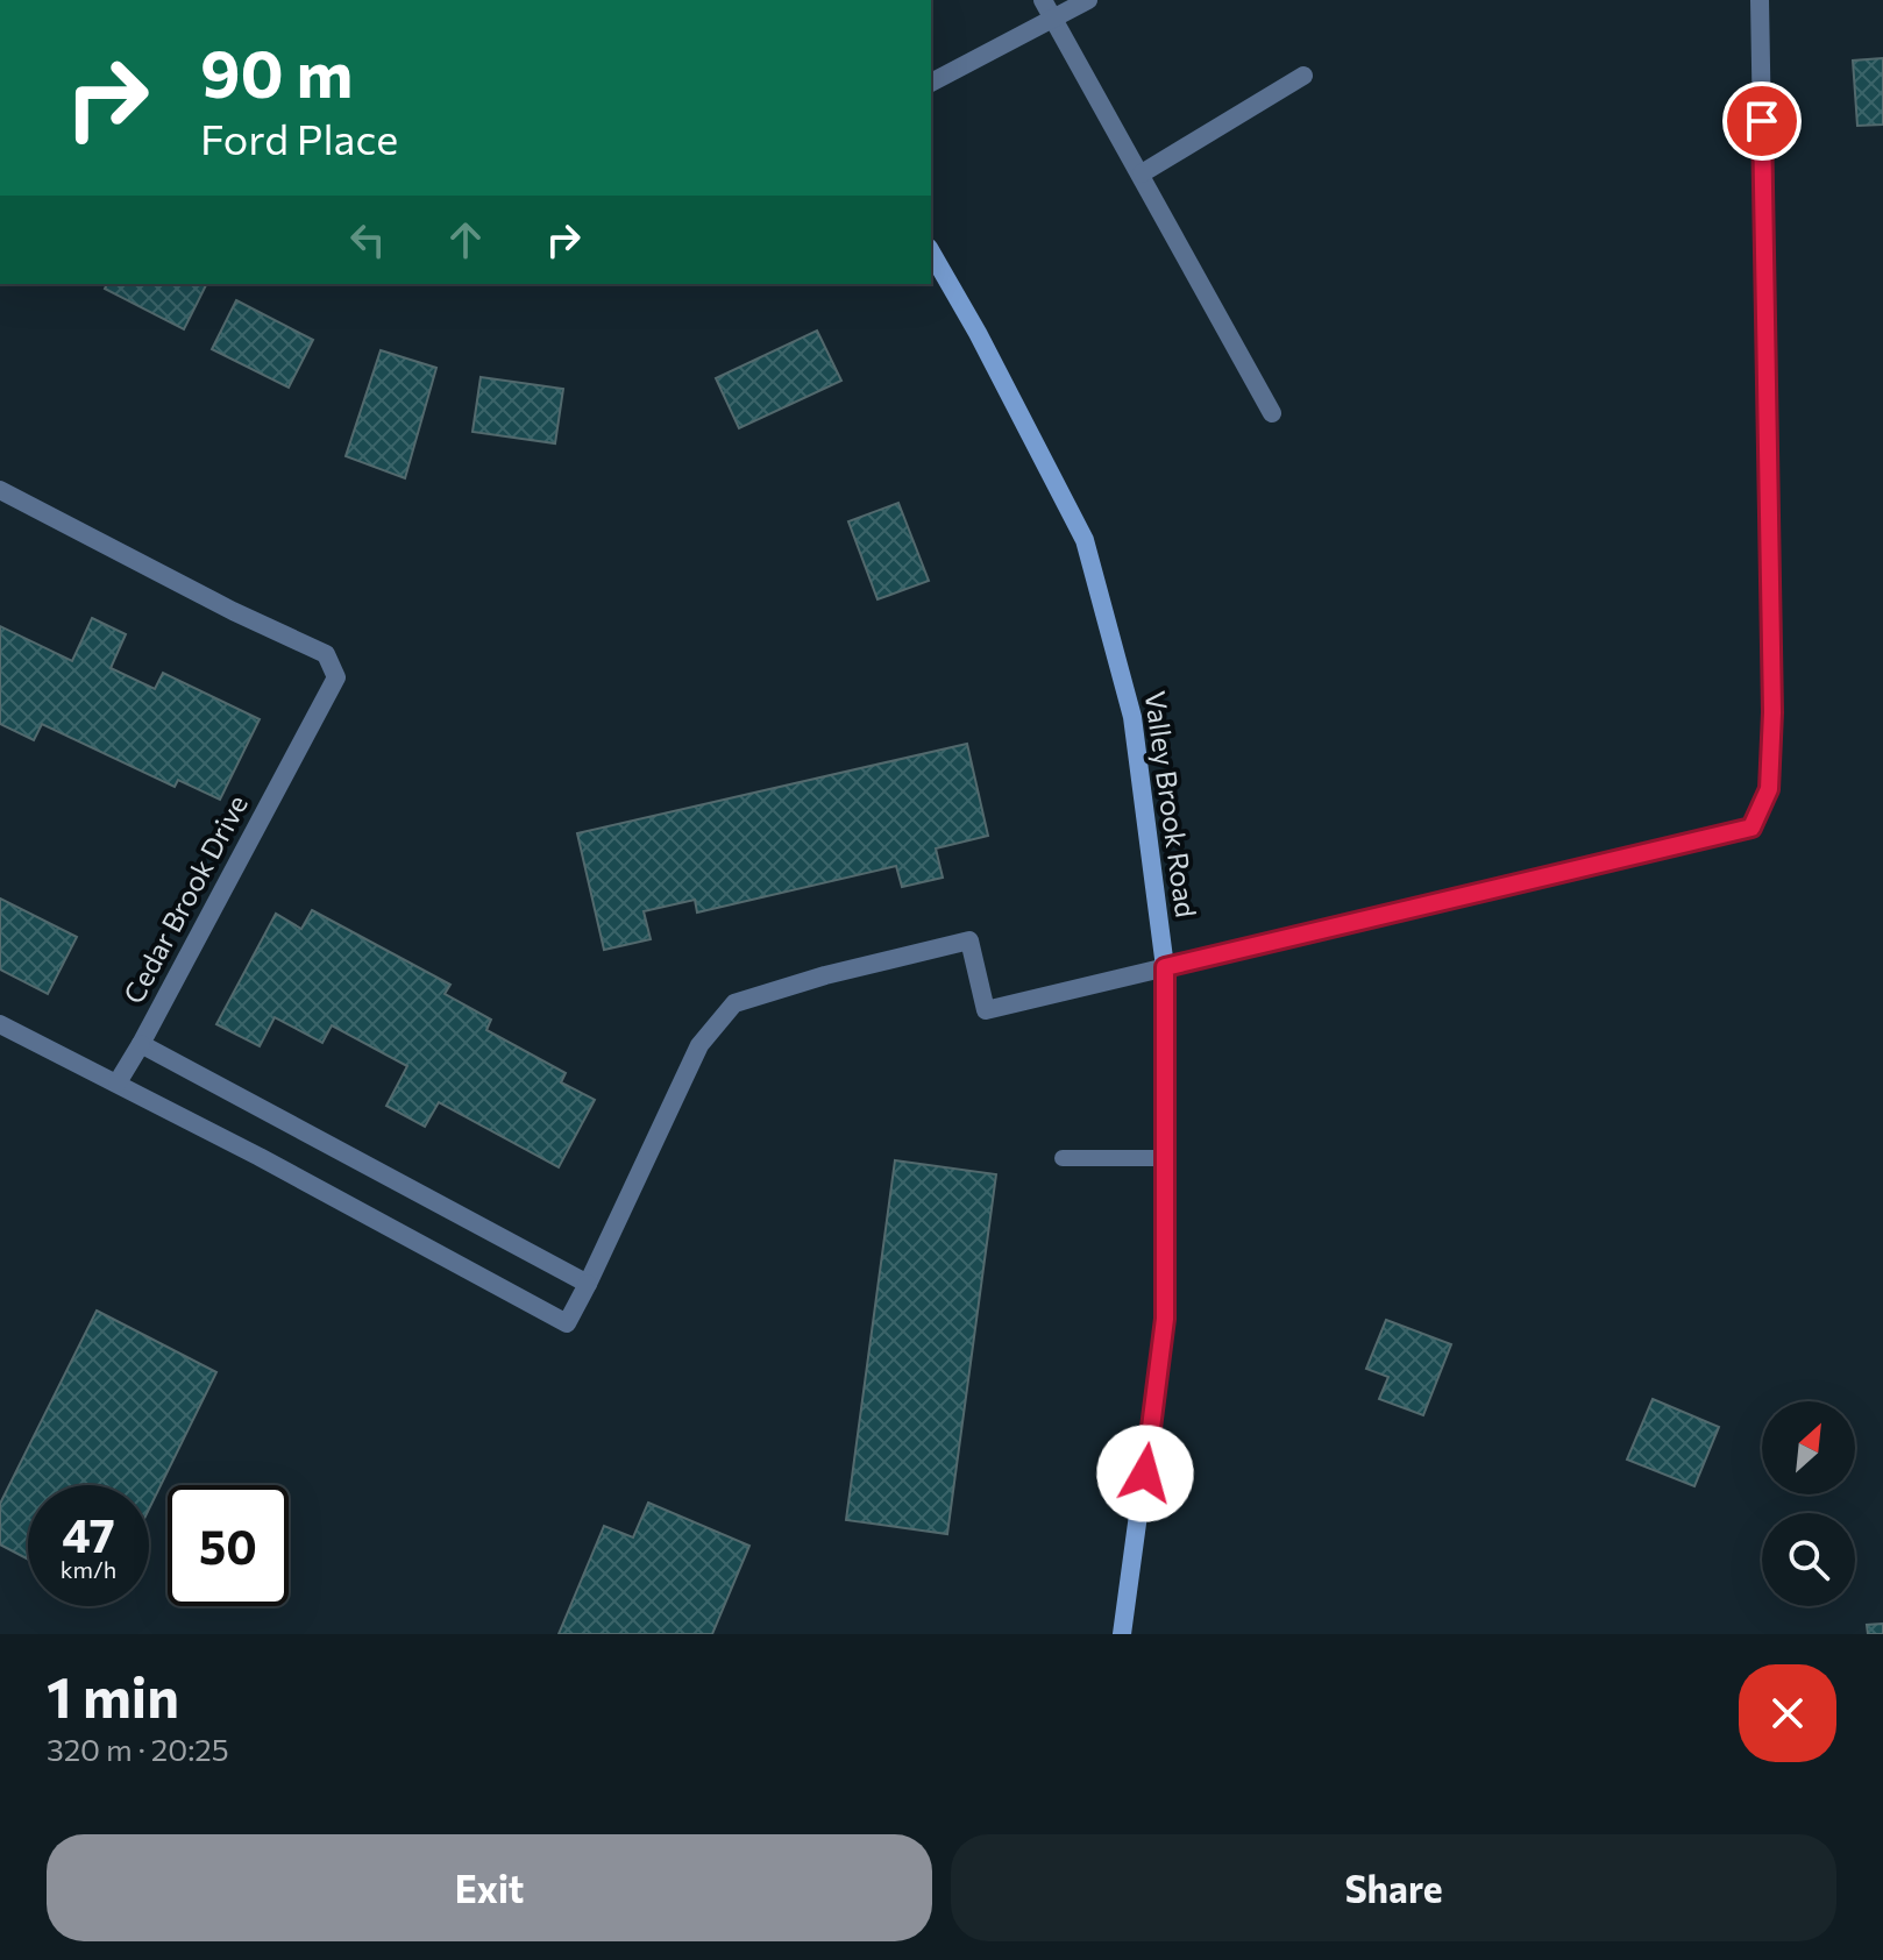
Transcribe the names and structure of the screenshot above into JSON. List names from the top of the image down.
{
  "streets": {
    "main road": ["Valley Brook Road"],
    "street": ["Cedar Brook Drive"]
  },
  "north": "top right",
  "page": {
    "turn": ["90 m", "Ford Place"],
    "speed": "47 km/h",
    "limit": "50",
    "heading": ["1 min", "320 m · 20:25"],
    "buttons": ["Exit", "Share"]
  }
}
